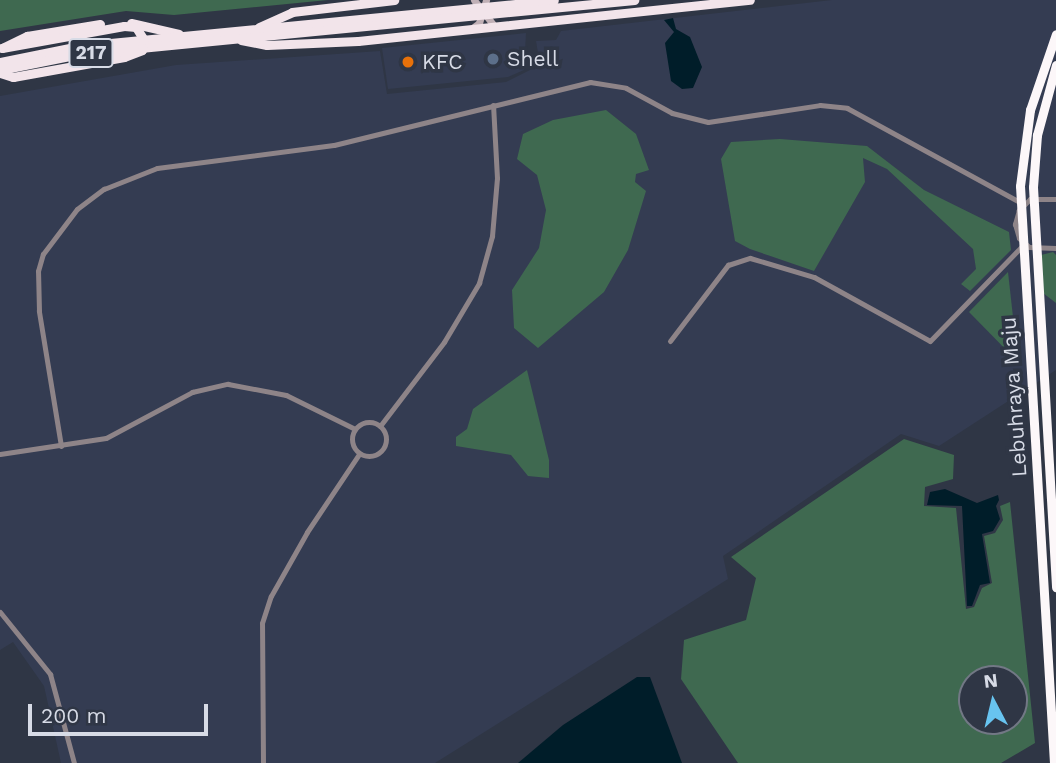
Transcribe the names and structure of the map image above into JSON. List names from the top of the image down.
{
  "streets": {
    "highway": ["217", "Lebuhraya Maju"]
  },
  "places": ["Shell", "KFC"],
  "scale_bar": "200 m",
  "north": "top"
}
